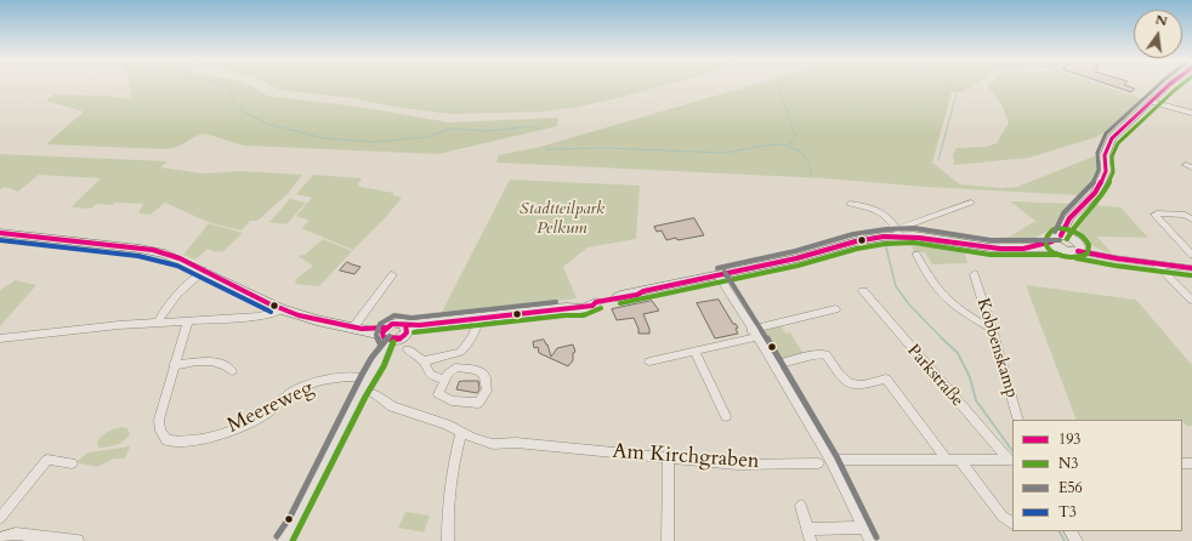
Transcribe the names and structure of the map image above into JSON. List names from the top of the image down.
{
  "streets": {
    "street": [
      "Kobbenskamp",
      "Parkstraße",
      "Meereweg",
      "Am Kirchgraben"
    ]
  },
  "crossings": [
    ["Parkstraße", "Am Kirchgraben"],
    ["Meereweg", "Am Kirchgraben"]
  ],
  "parks": ["Stadtteilpark Pelkum"],
  "lines": [
    "transit line 193",
    "transit line N3",
    "transit line E56",
    "transit line T3"
  ],
  "legend": [
    "193",
    "N3",
    "E56",
    "T3"
  ],
  "north": "top"
}
